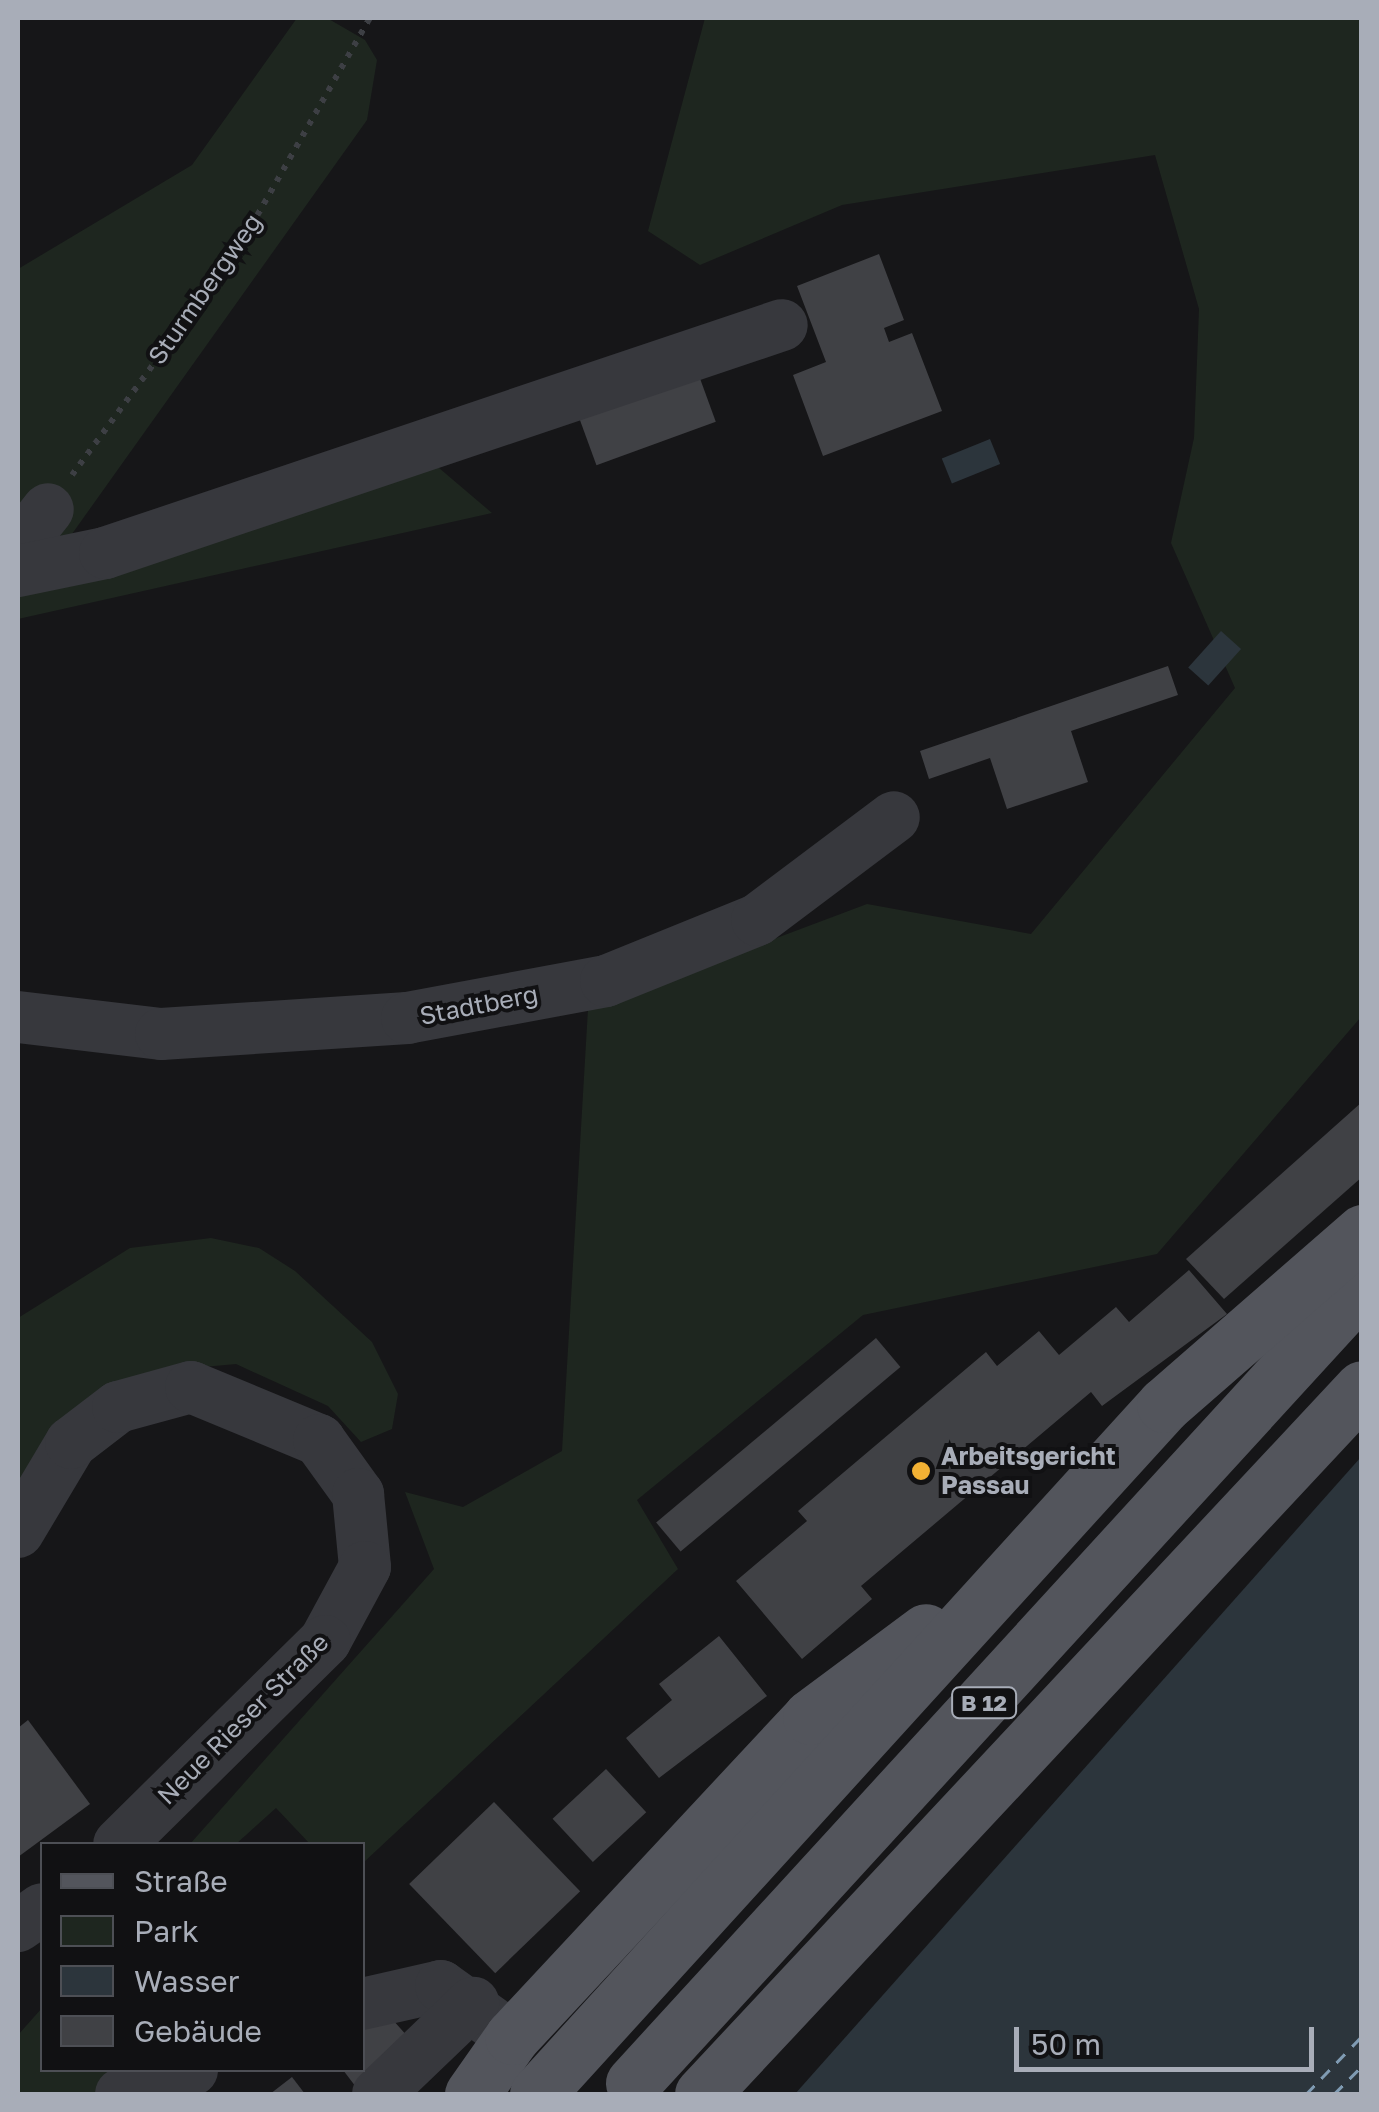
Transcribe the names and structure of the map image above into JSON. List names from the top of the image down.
{
  "streets": {
    "main road": ["B 12"],
    "street": ["Stadtberg", "Neue Rieser Straße"],
    "path": ["Sturmbergweg"]
  },
  "places": ["Arbeitsgericht Passau"],
  "legend": [
    "Straße",
    "Park",
    "Wasser",
    "Gebäude"
  ],
  "scale_bar": "50 m"
}
